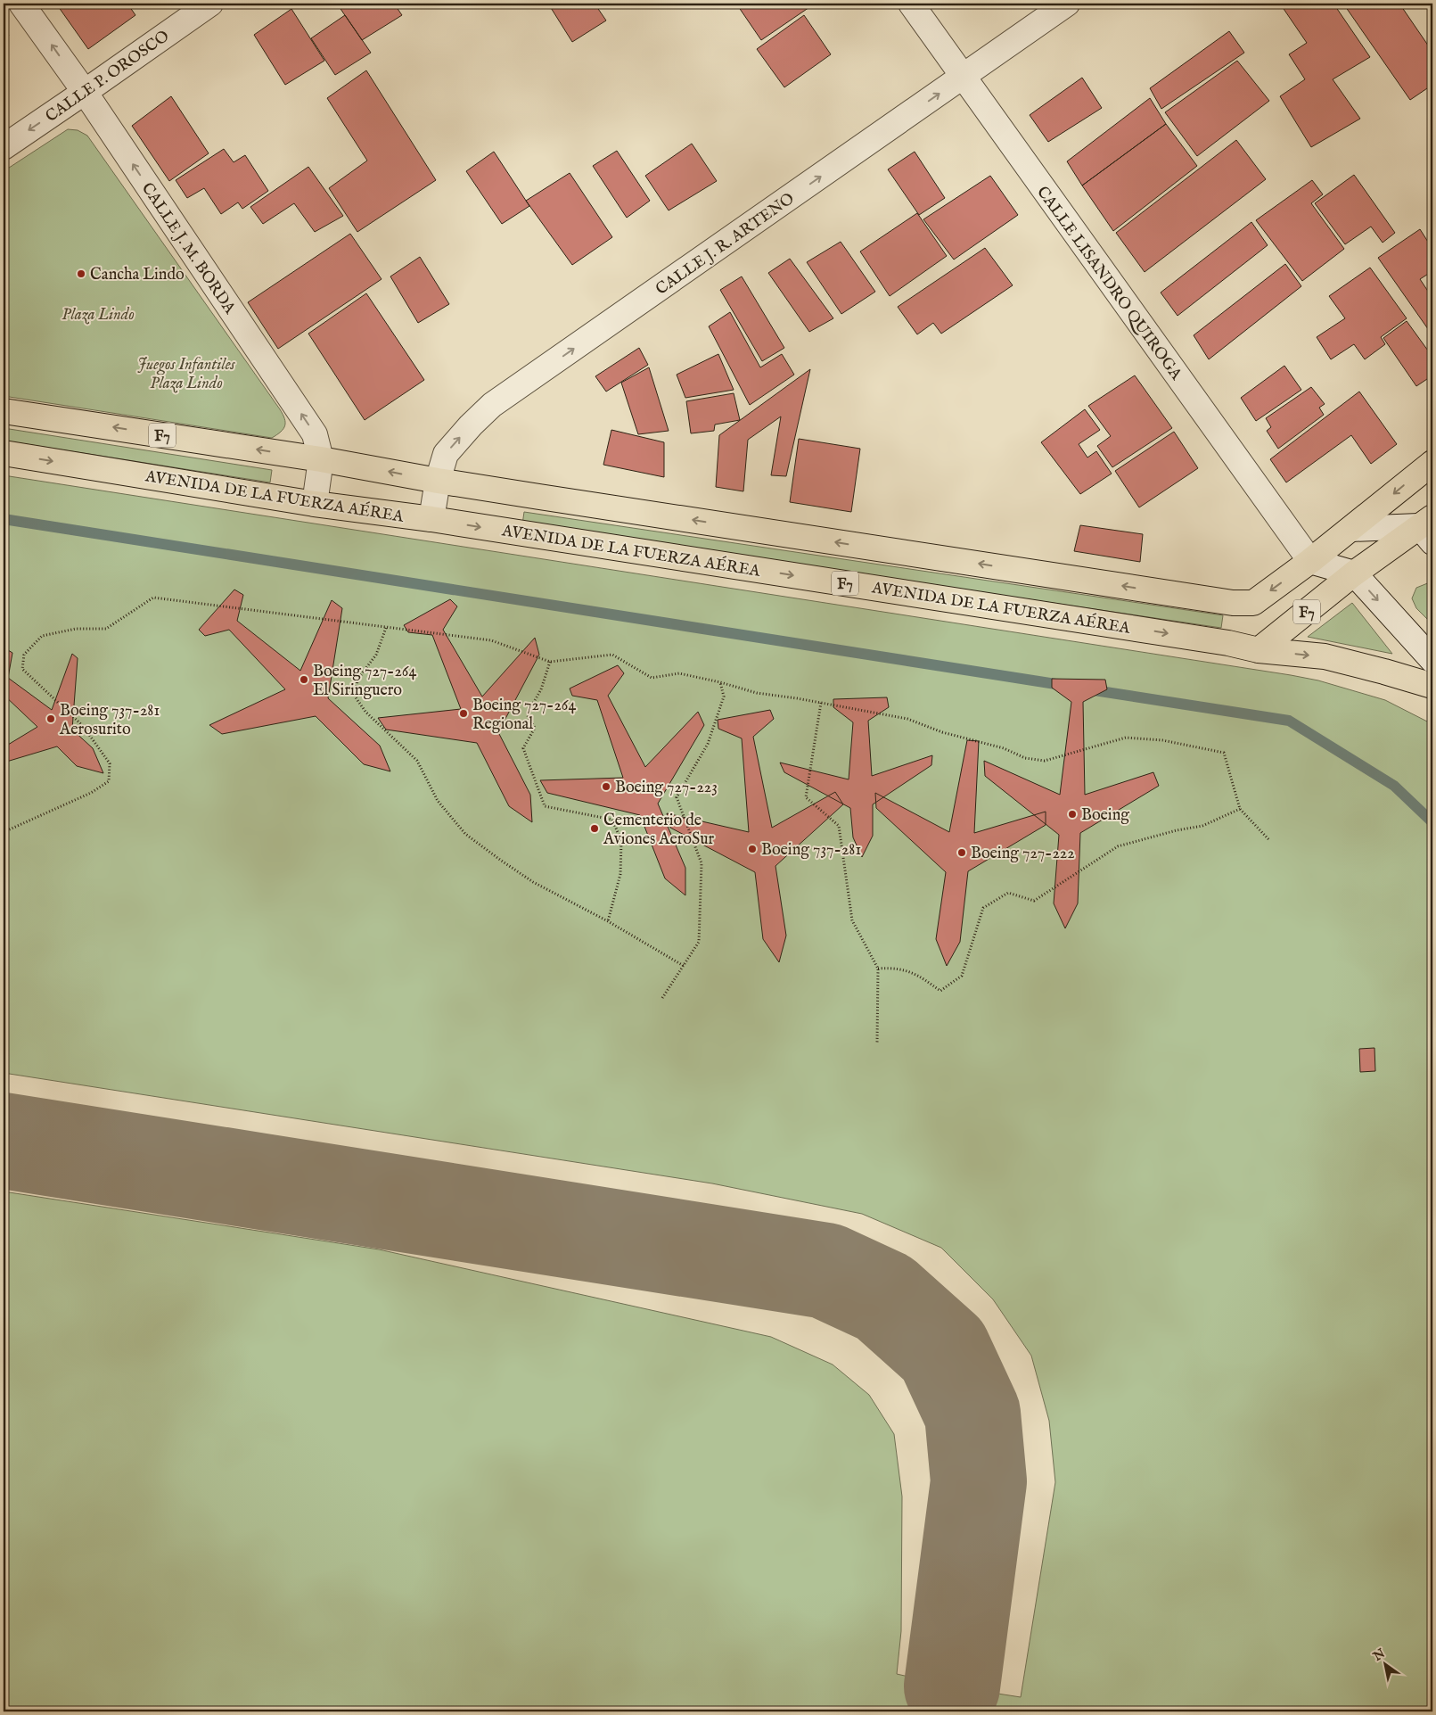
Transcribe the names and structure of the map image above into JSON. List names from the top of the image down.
{
  "streets": {
    "highway": ["F7", "AVENIDA DE LA FUERZA AÉREA"],
    "street": [
      "CALLE P. OROSCO",
      "CALLE J. R. ARTENO",
      "CALLE J. M. BORDA",
      "CALLE LISANDRO QUIROGA"
    ]
  },
  "crossings": [
    ["CALLE P. OROSCO", "CALLE J. M. BORDA"],
    ["CALLE J. R. ARTENO", "CALLE LISANDRO QUIROGA"],
    ["CALLE J. R. ARTENO", "F7"],
    ["CALLE J. R. ARTENO", "AVENIDA DE LA FUERZA AÉREA"],
    ["CALLE J. M. BORDA", "F7"],
    ["CALLE J. M. BORDA", "AVENIDA DE LA FUERZA AÉREA"],
    ["CALLE LISANDRO QUIROGA", "F7"],
    ["F7", "AVENIDA DE LA FUERZA AÉREA"]
  ],
  "one_way": ["CALLE P. OROSCO", "CALLE J. R. ARTENO", "CALLE J. M. BORDA"],
  "parks": ["Plaza Lindo", "Juegos Infantiles Plaza Lindo"],
  "places": [
    "Cancha Lindo",
    "Boeing 727-264 El Siringuero",
    "Boeing 727-264 Regional",
    "Boeing 737-281 Aerosurito",
    "Boeing 727-223",
    "Boeing",
    "Cementerio de Aviones AeroSur",
    "Boeing 737-281",
    "Boeing 727-222"
  ],
  "north": "top left"
}
